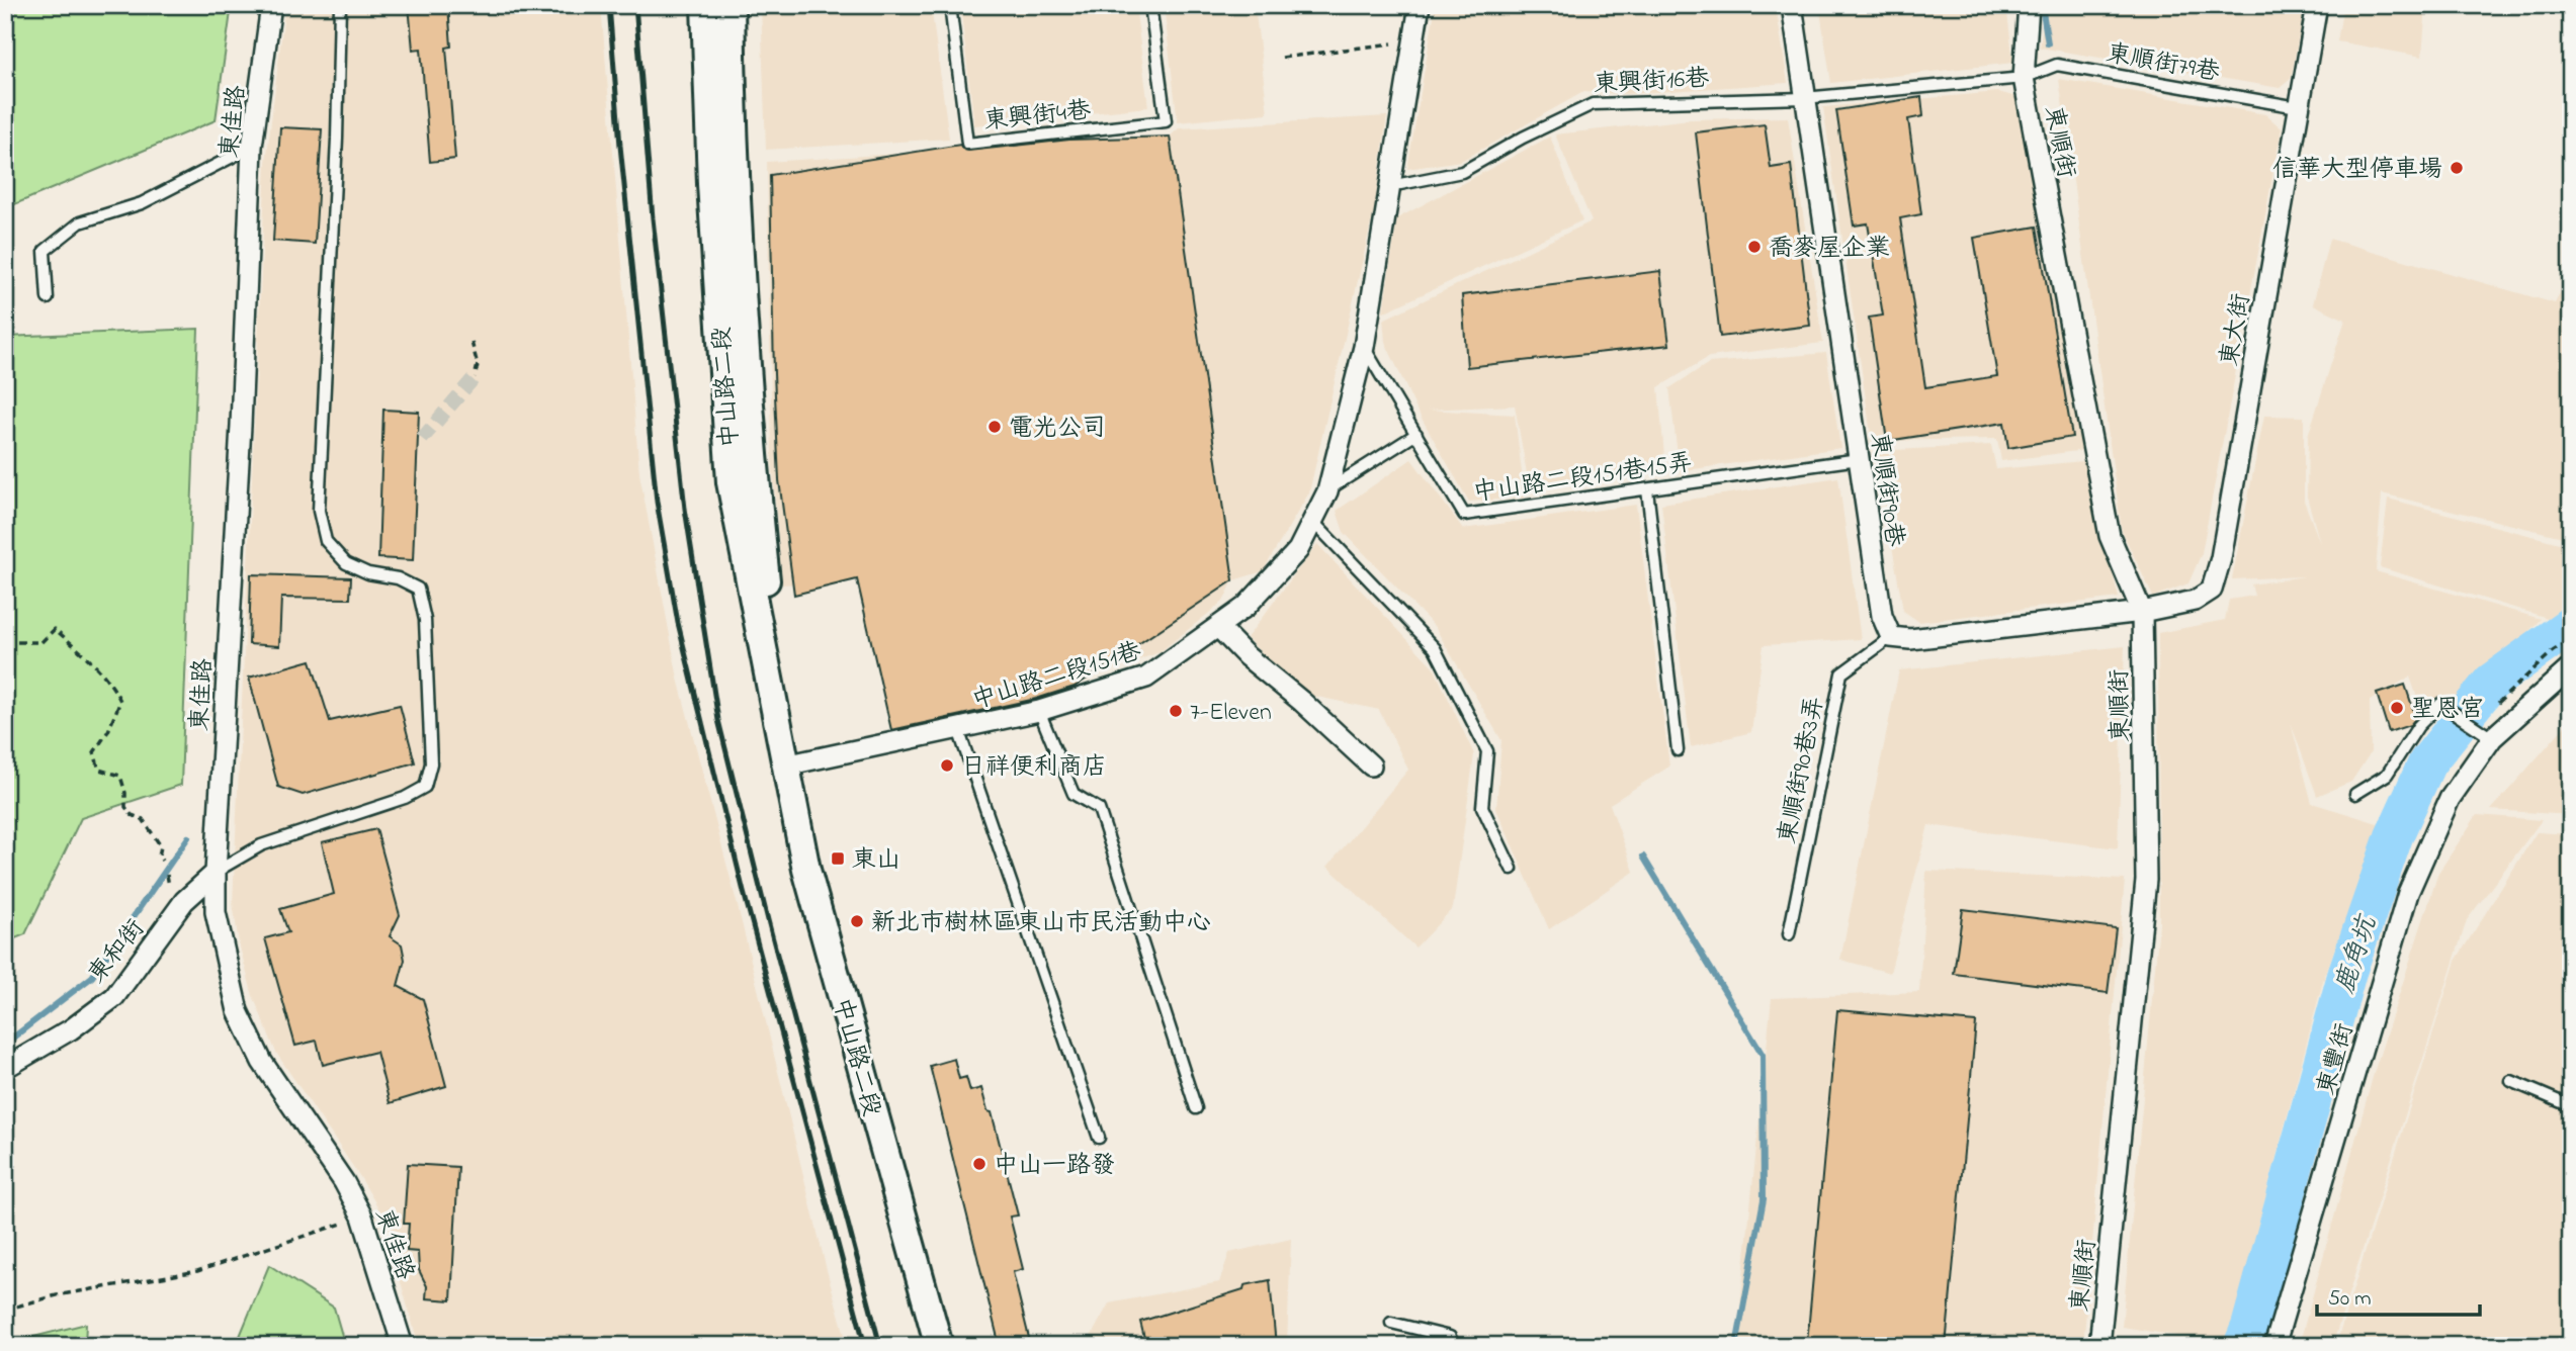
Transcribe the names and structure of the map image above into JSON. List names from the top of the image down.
{
  "streets": {
    "main road": ["中山路二段"],
    "street": [
      "東佳路",
      "東順街",
      "東大街",
      "東順街90巷",
      "中山路二段151巷",
      "東和街",
      "東豐街"
    ],
    "lane": [
      "東順街79巷",
      "東興街16巷",
      "東興街4巷",
      "中山路二段151巷15弄",
      "東順街90巷3弄"
    ]
  },
  "crossings": [
    ["東順街79巷", "東順街"],
    ["東順街79巷", "東大街"],
    ["東興街16巷", "東順街"],
    ["東興街16巷", "東順街90巷"],
    ["東佳路", "東和街"],
    ["東順街", "東大街"],
    ["東順街", "東順街90巷"],
    ["中山路二段", "中山路二段151巷"],
    ["中山路二段151巷15弄", "東順街90巷"],
    ["中山路二段151巷15弄", "中山路二段151巷"],
    ["東順街90巷", "東順街90巷3弄"]
  ],
  "water": ["鹿角坑"],
  "places": {
    "other": [
      "信華大型停車場",
      "喬麥屋企業",
      "電光公司",
      "聖恩宮",
      "7-Eleven",
      "日祥便利商店",
      "新北市樹林區東山市民活動中心",
      "中山一路發"
    ],
    "transit": ["東山"]
  },
  "scale_bar": "50 m"
}
